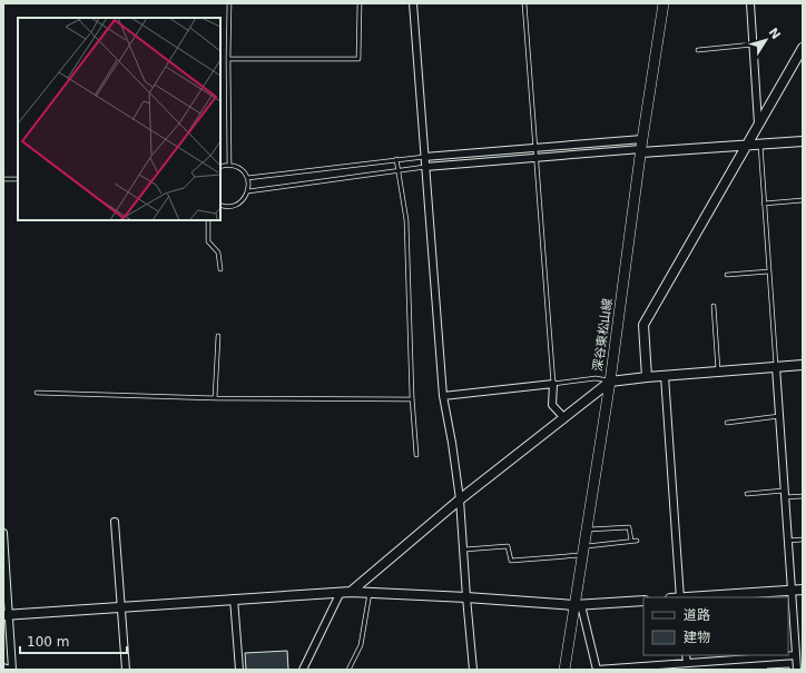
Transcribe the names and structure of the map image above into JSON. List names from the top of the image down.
{
  "streets": {
    "main road": ["深谷東松山線"]
  },
  "legend": ["道路", "建物"],
  "scale_bar": "100 m",
  "north": "top right"
}
